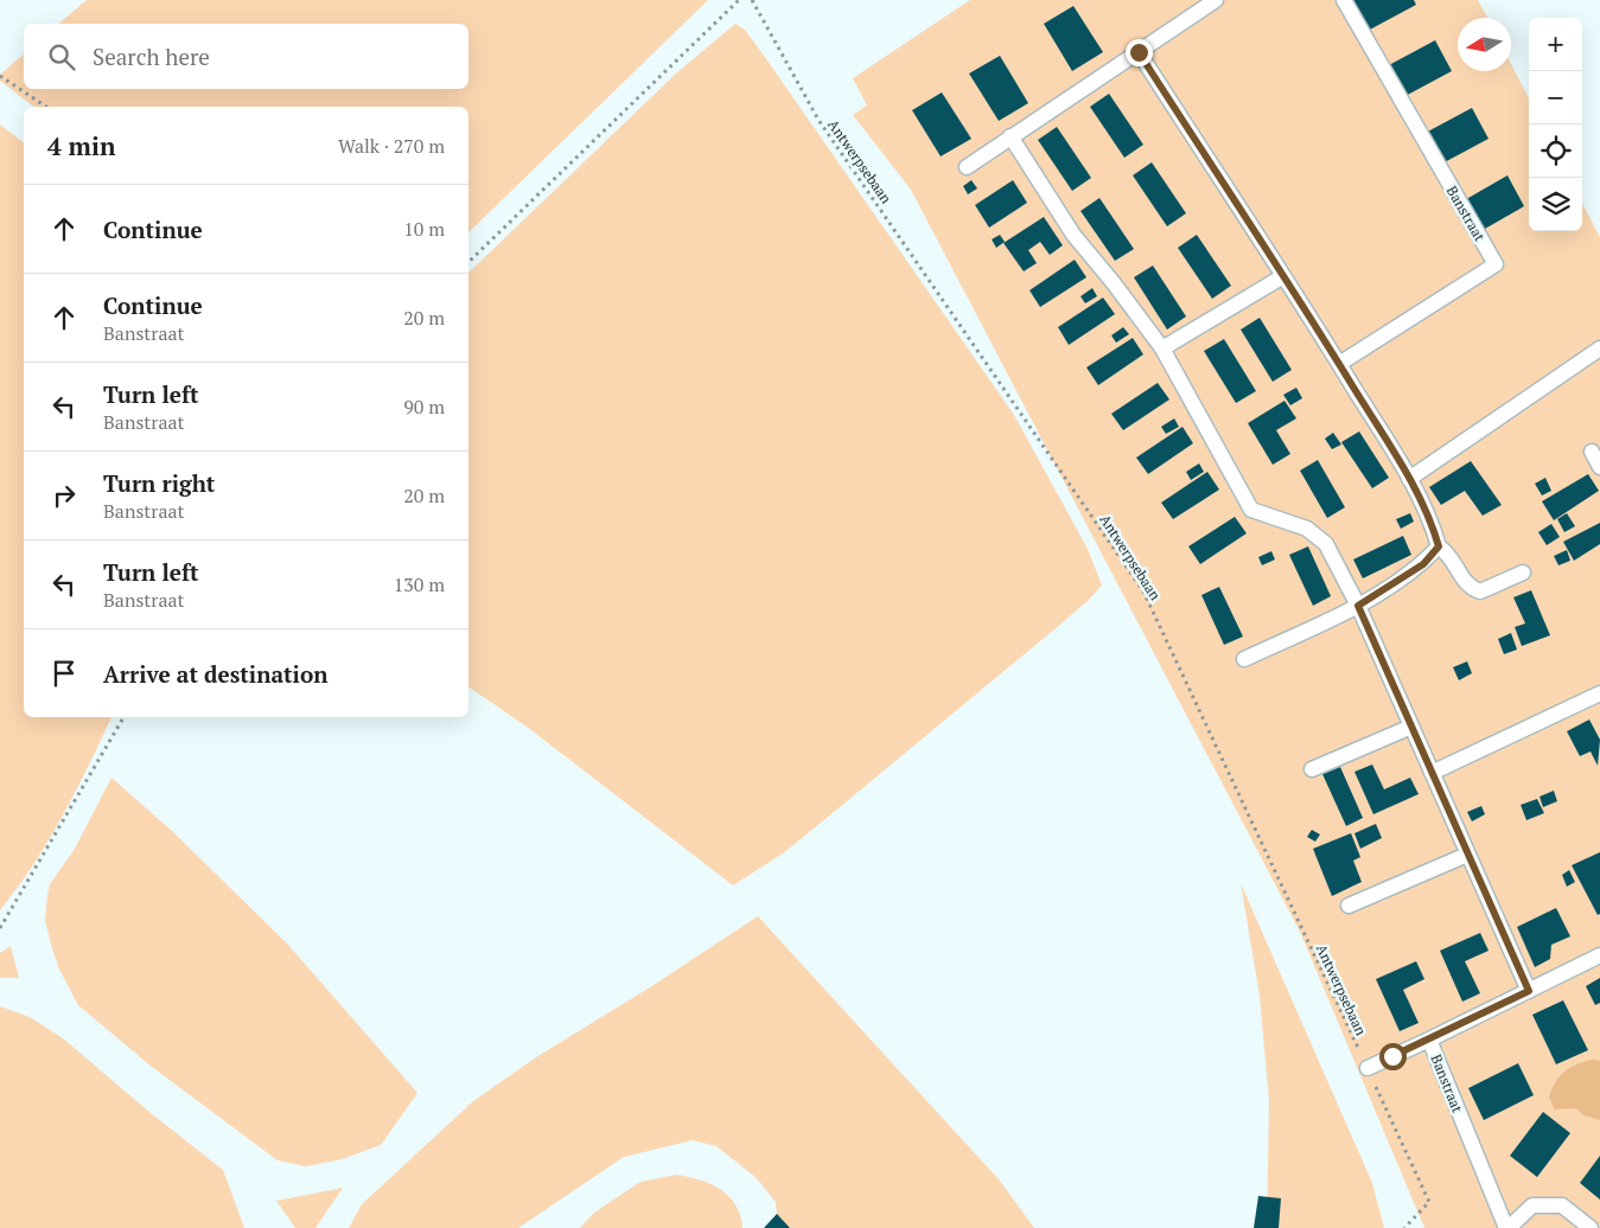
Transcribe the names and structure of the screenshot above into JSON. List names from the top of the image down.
{
  "streets": {
    "lane": ["Banstraat"],
    "path": ["Antwerpsebaan"]
  },
  "north": "left",
  "page": {
    "map_buttons": ["+", "−"],
    "search": "Search here",
    "heading": ["4 min", "Walk · 270 m"],
    "list": [
      ["Continue", "10 m"],
      ["Continue", "Banstraat", "20 m"],
      ["Turn left", "Banstraat", "90 m"],
      ["Turn right", "Banstraat", "20 m"],
      ["Turn left", "Banstraat", "130 m"],
      "Arrive at destination"
    ]
  }
}
